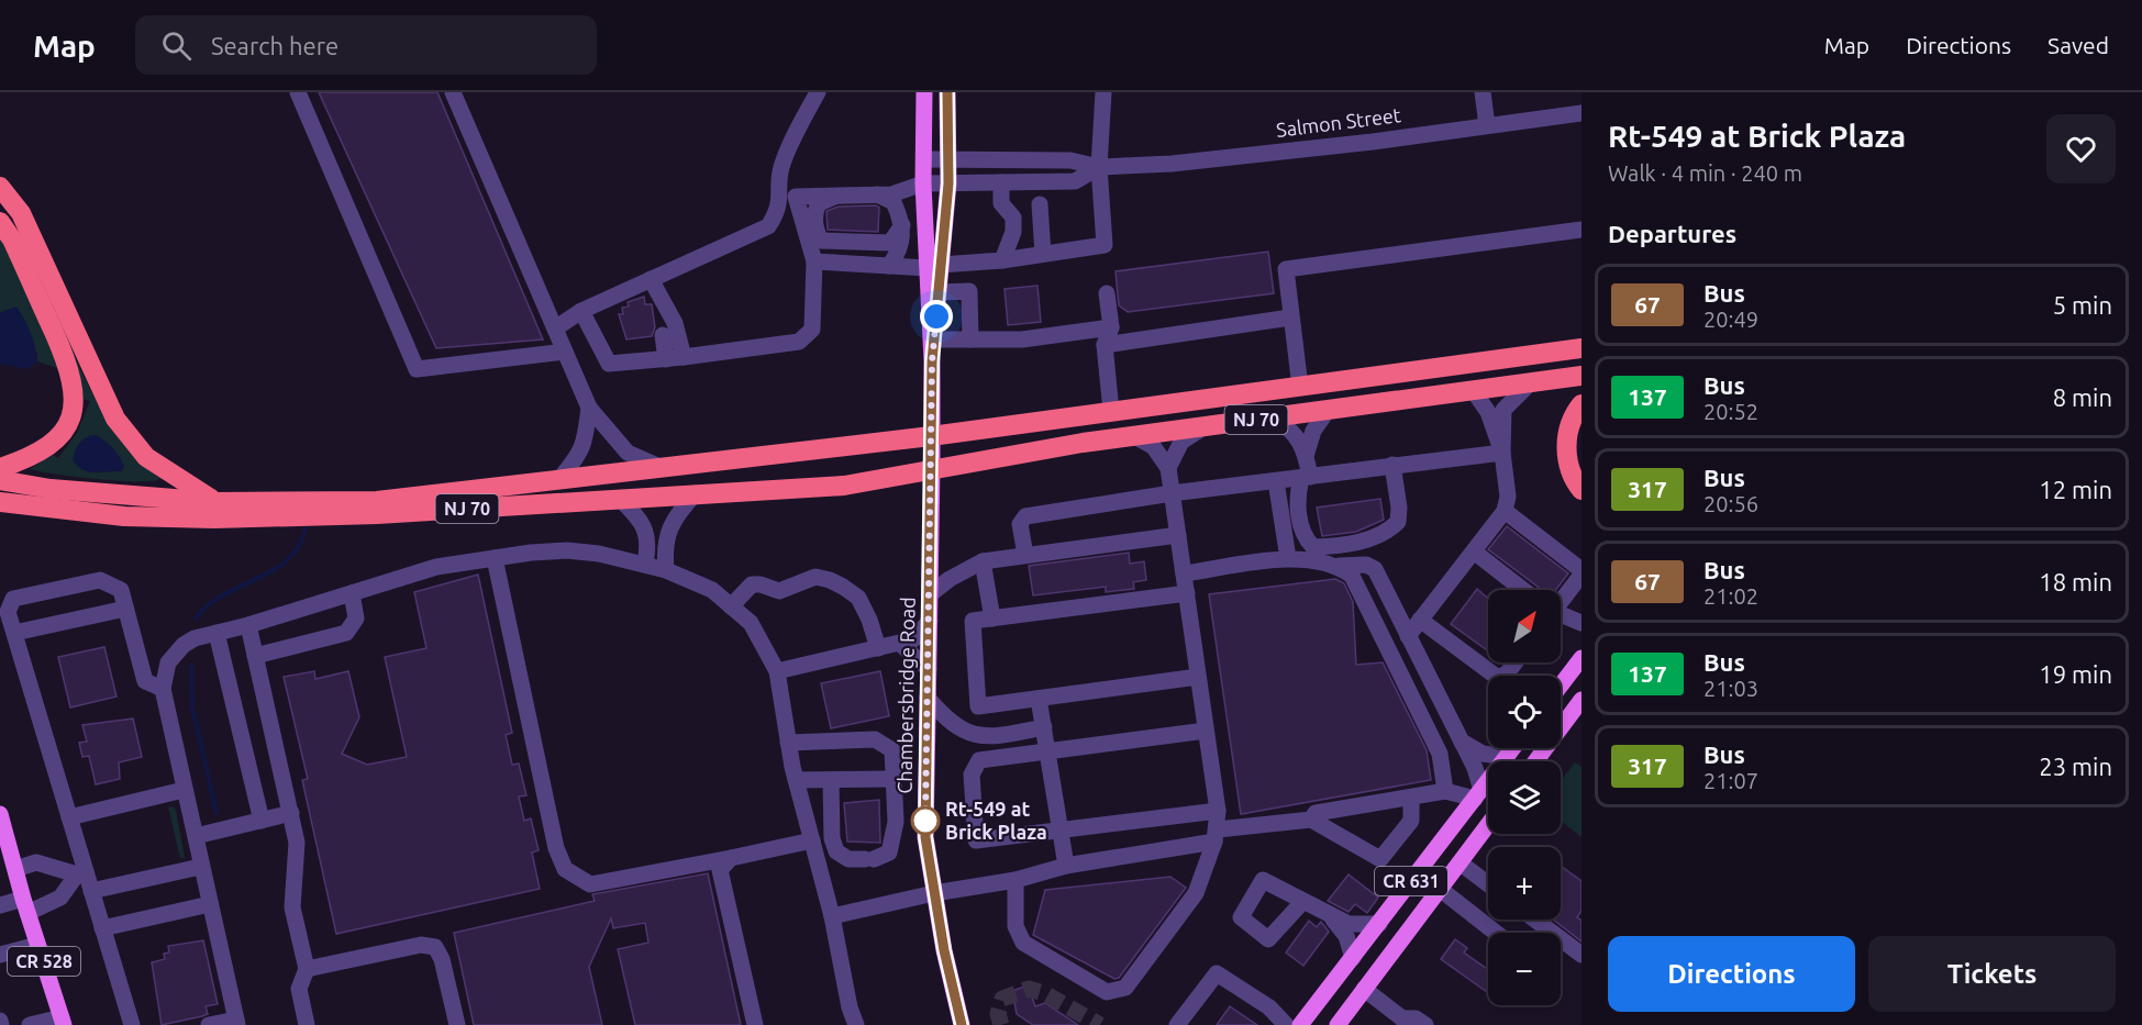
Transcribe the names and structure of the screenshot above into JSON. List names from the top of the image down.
{
  "streets": {
    "highway": ["NJ 70"],
    "main road": ["Chambersbridge Road", "CR 631", "CR 528"],
    "street": ["Salmon Street"]
  },
  "crossings": [
    ["Salmon Street", "Chambersbridge Road"],
    ["NJ 70", "Chambersbridge Road"]
  ],
  "places": ["Rt-549 at Brick Plaza"],
  "lines": ["bus line 67"],
  "north": "top right",
  "page": {
    "header": "Map",
    "search": "Search here",
    "nav": ["Map", "Directions", "Saved"],
    "heading": [
      ["Rt-549 at Brick Plaza", "Walk · 4 min · 240 m"],
      "Departures"
    ],
    "list": [
      {
        "mark": "67",
        "name": "Bus",
        "note": "20:49",
        "value": "5 min"
      },
      {
        "mark": "137",
        "name": "Bus",
        "note": "20:52",
        "value": "8 min"
      },
      {
        "mark": "317",
        "name": "Bus",
        "note": "20:56",
        "value": "12 min"
      },
      {
        "mark": "67",
        "name": "Bus",
        "note": "21:02",
        "value": "18 min"
      },
      {
        "mark": "137",
        "name": "Bus",
        "note": "21:03",
        "value": "19 min"
      },
      {
        "mark": "317",
        "name": "Bus",
        "note": "21:07",
        "value": "23 min"
      }
    ],
    "map_buttons": ["+", "−"],
    "buttons": ["Directions", "Tickets"]
  }
}
